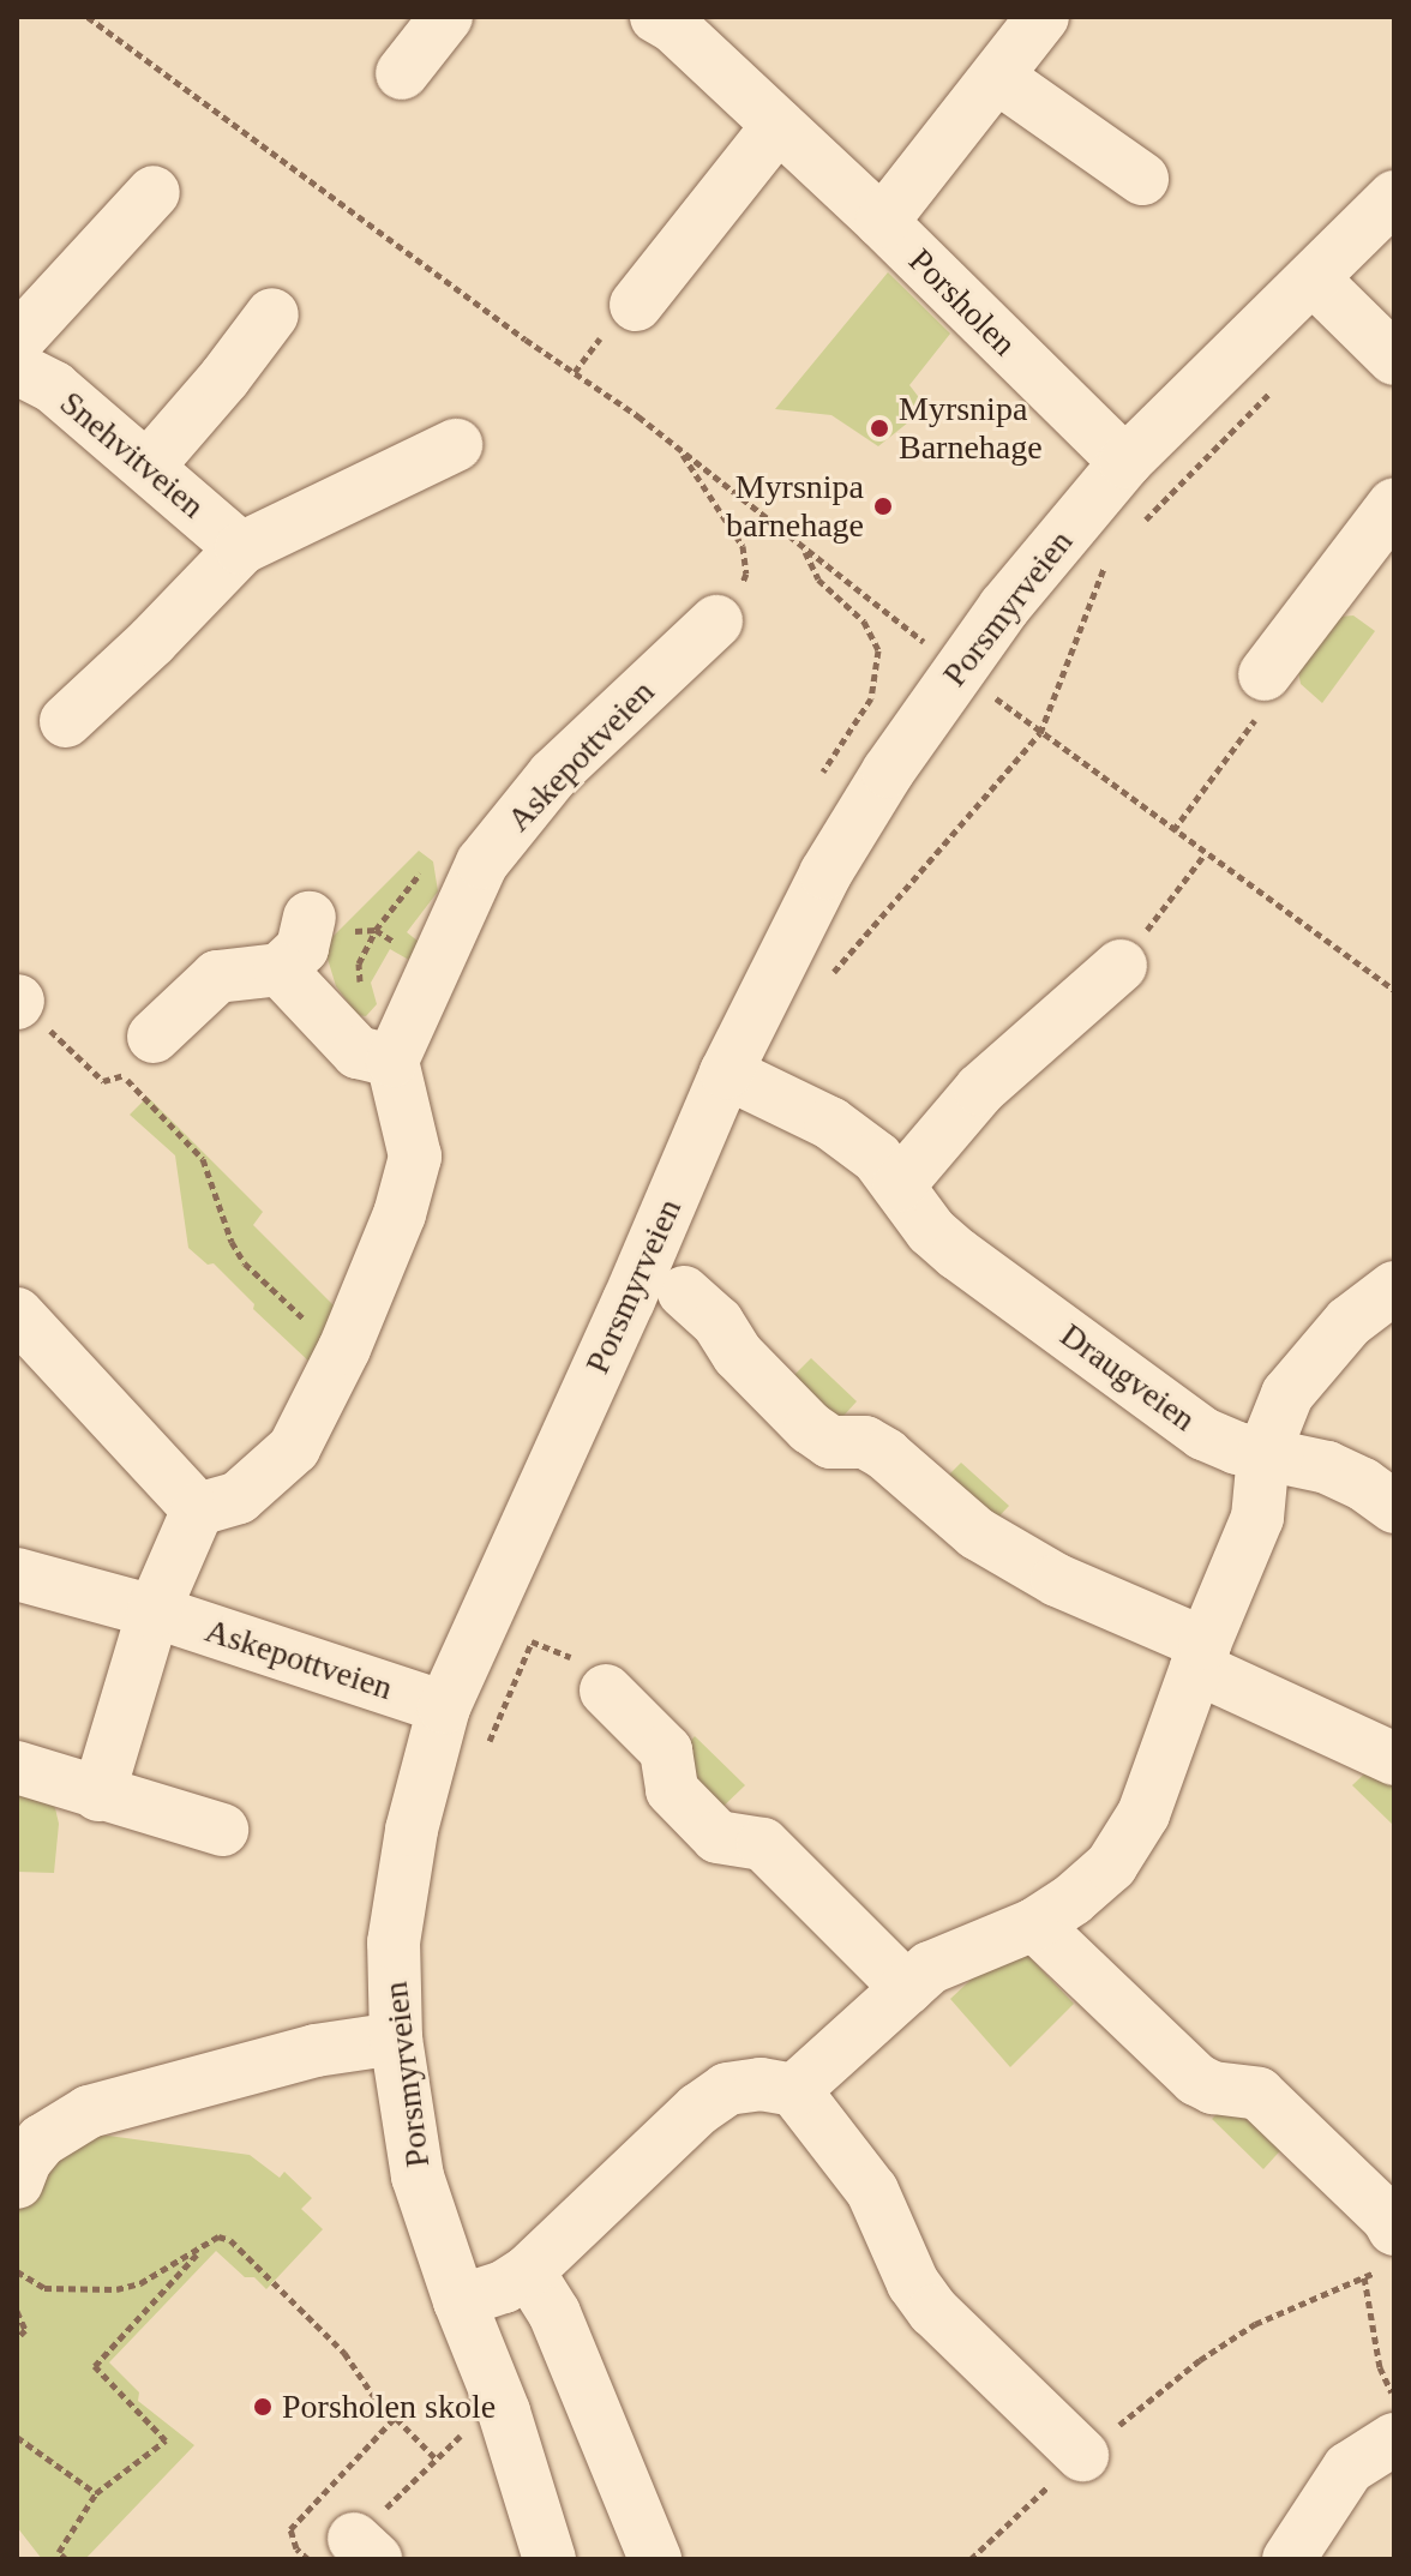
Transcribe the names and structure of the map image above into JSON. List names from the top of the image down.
{
  "streets": {
    "street": [
      "Porsholen",
      "Snehvitveien",
      "Porsmyrveien",
      "Askepottveien",
      "Draugveien"
    ]
  },
  "crossings": [
    ["Porsholen", "Porsmyrveien"],
    ["Porsmyrveien", "Askepottveien"],
    ["Porsmyrveien", "Draugveien"]
  ],
  "places": ["Myrsnipa Barnehage", "Myrsnipa barnehage", "Porsholen skole"]
}
